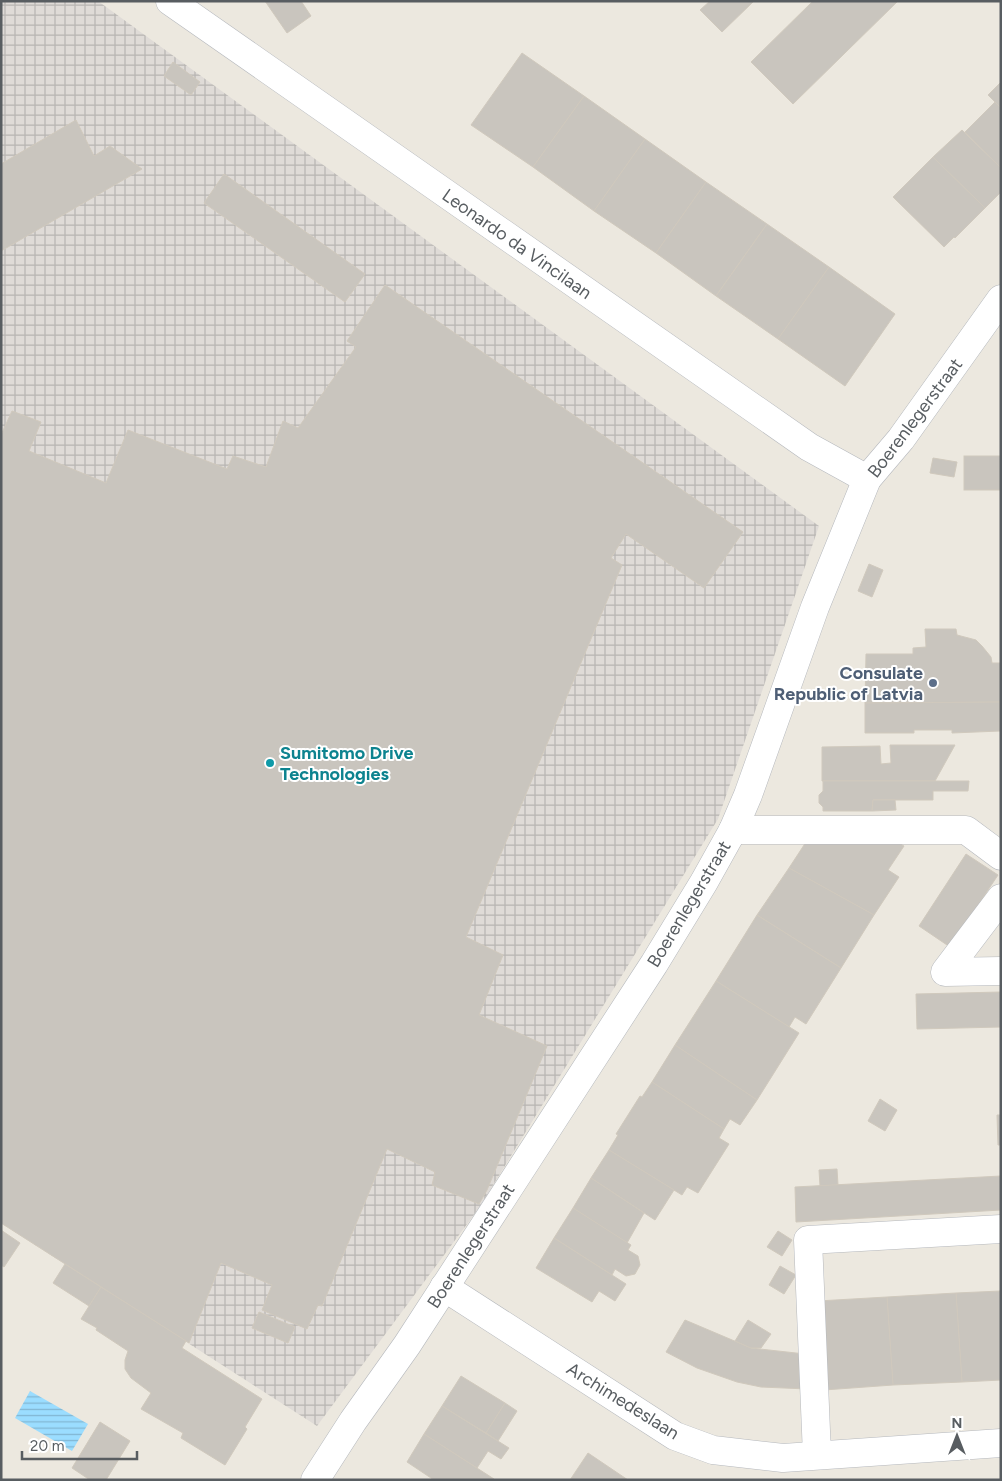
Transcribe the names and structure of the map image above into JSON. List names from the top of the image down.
{
  "streets": {
    "street": ["Leonardo da Vincilaan", "Boerenlegerstraat", "Archimedeslaan"]
  },
  "crossings": [
    ["Leonardo da Vincilaan", "Boerenlegerstraat"],
    ["Boerenlegerstraat", "Archimedeslaan"]
  ],
  "places": ["Consulate Republic of Latvia", "Sumitomo Drive Technologies"],
  "scale_bar": "20 m",
  "north": "top"
}
